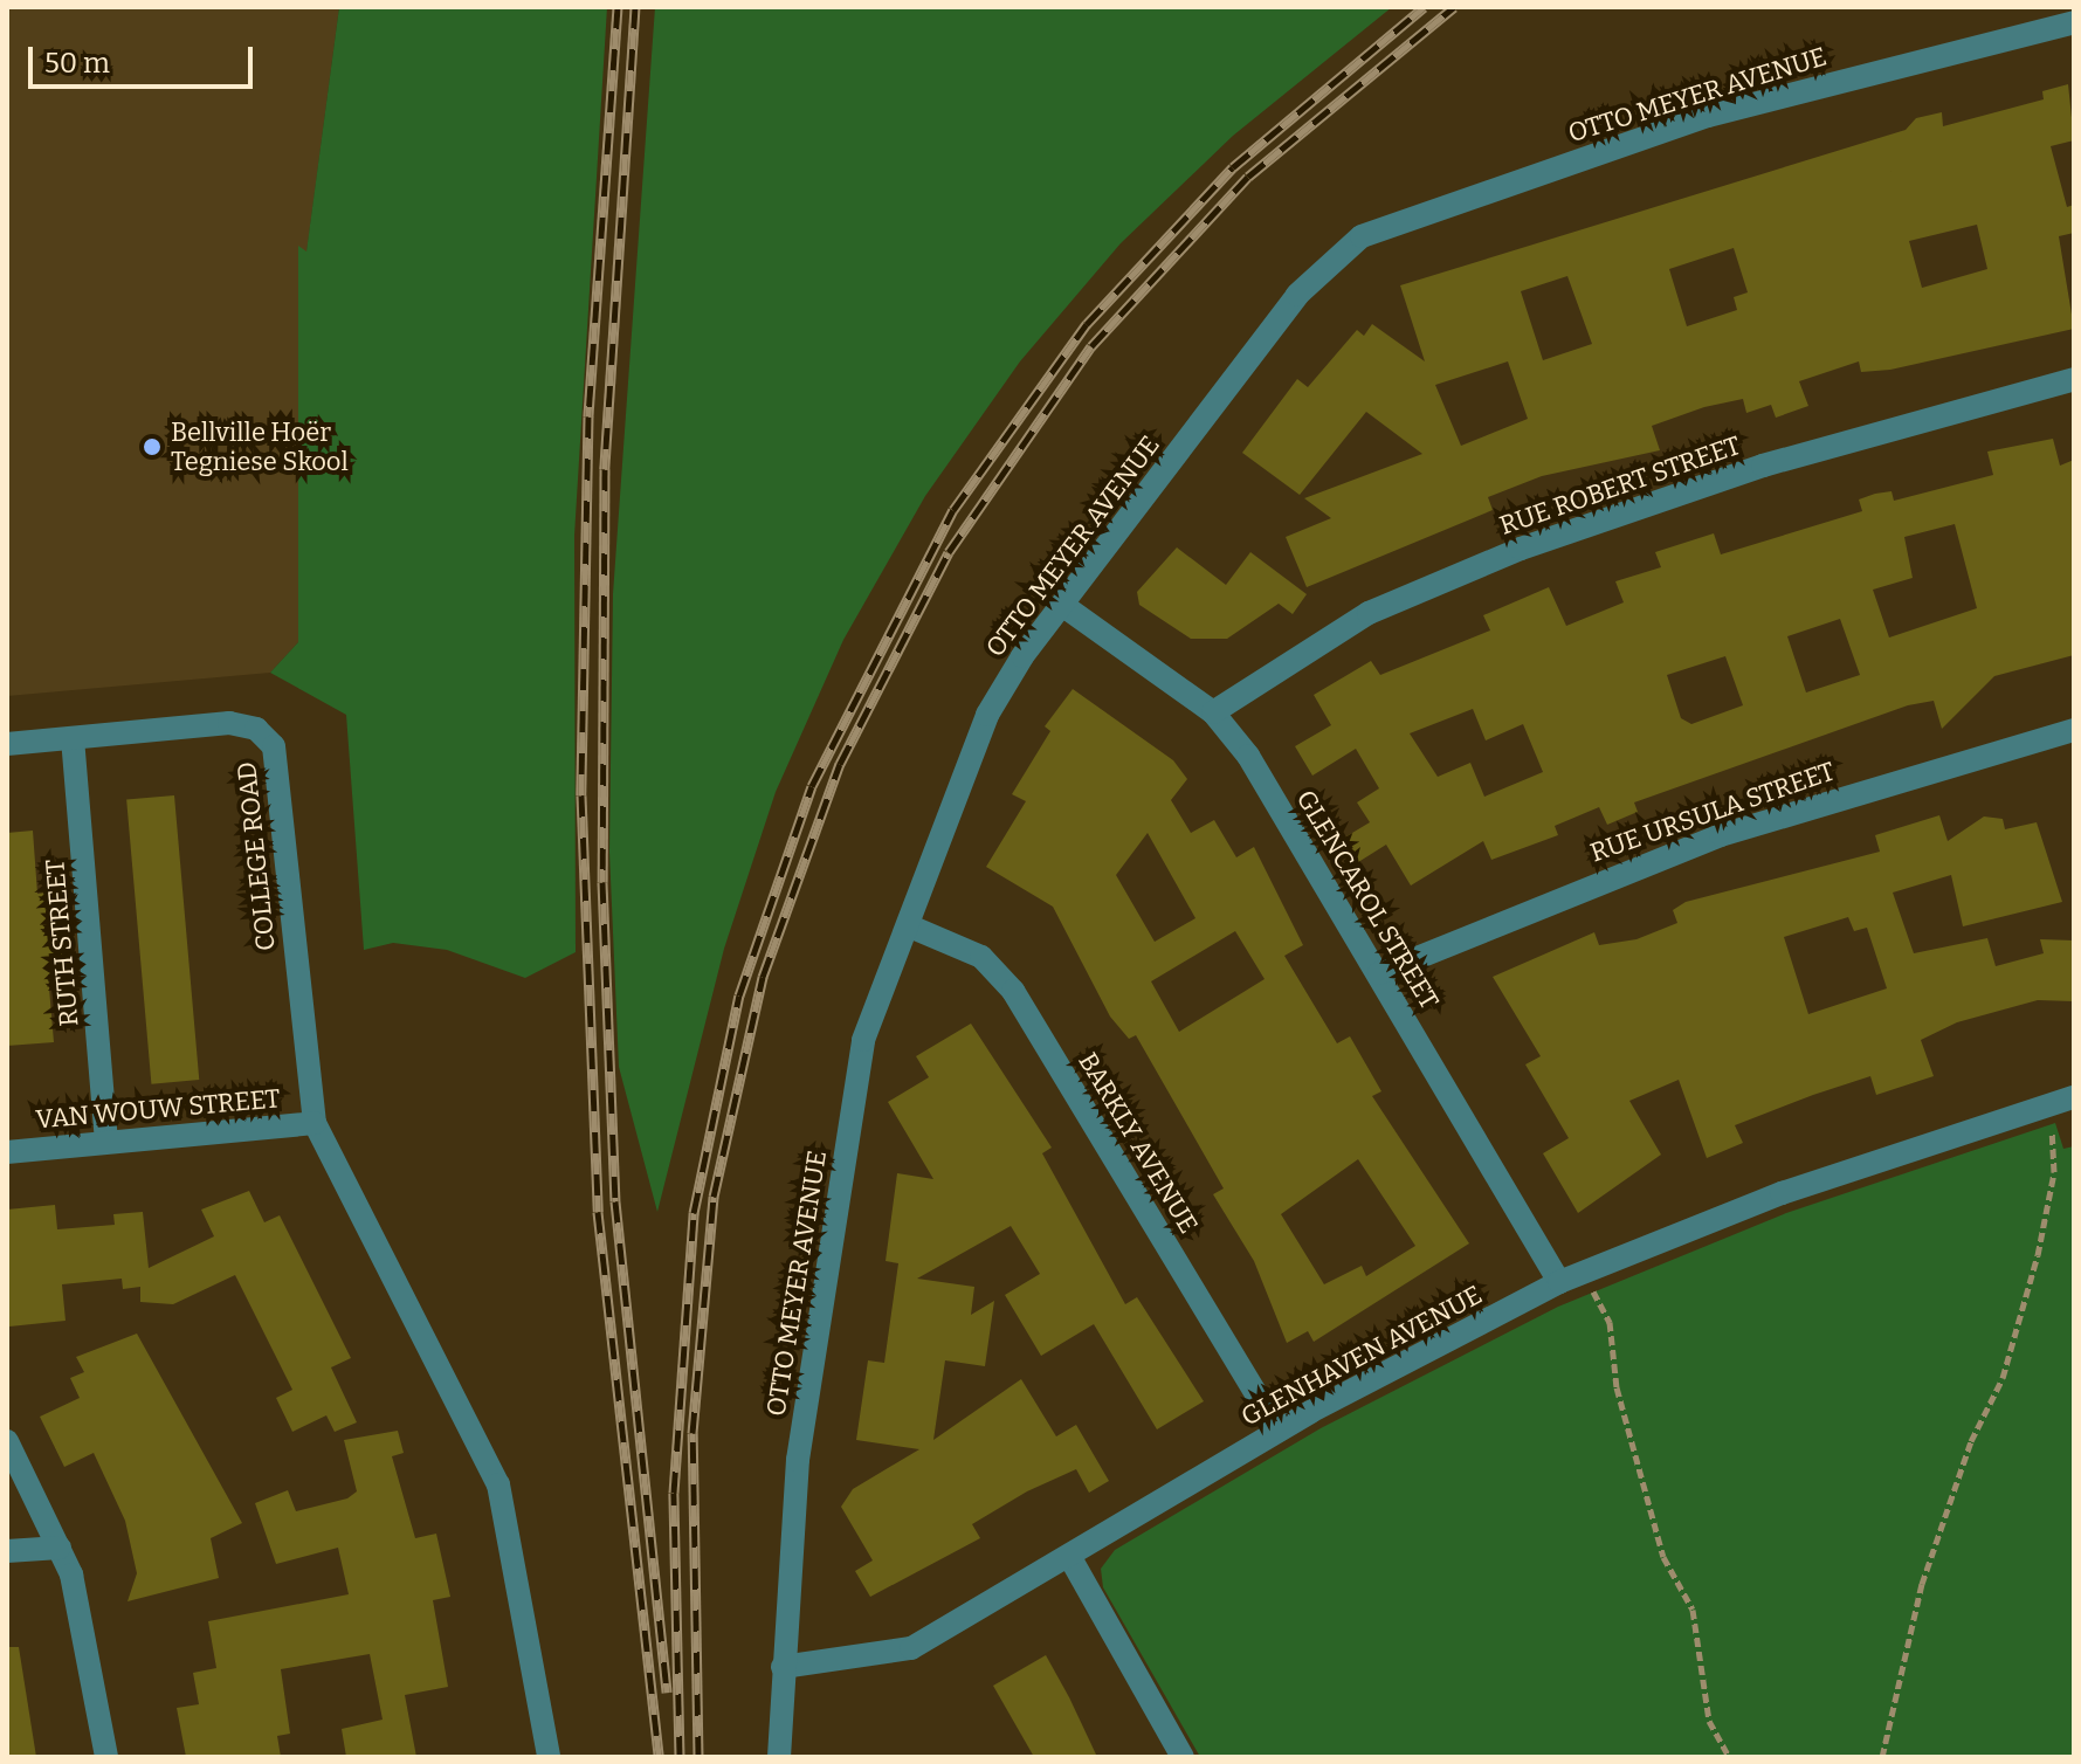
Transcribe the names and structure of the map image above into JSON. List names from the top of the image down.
{
  "streets": {
    "street": [
      "OTTO MEYER AVENUE",
      "RUE ROBERT STREET",
      "RUE URSULA STREET",
      "COLLEGE ROAD",
      "GLENCAROL STREET",
      "RUTH STREET",
      "VAN WOUW STREET",
      "BARKLY AVENUE",
      "GLENHAVEN AVENUE"
    ]
  },
  "crossings": [
    ["OTTO MEYER AVENUE", "GLENCAROL STREET"],
    ["OTTO MEYER AVENUE", "BARKLY AVENUE"],
    ["OTTO MEYER AVENUE", "GLENHAVEN AVENUE"],
    ["RUE ROBERT STREET", "GLENCAROL STREET"],
    ["RUE URSULA STREET", "GLENCAROL STREET"],
    ["COLLEGE ROAD", "RUTH STREET"],
    ["COLLEGE ROAD", "VAN WOUW STREET"],
    ["GLENCAROL STREET", "GLENHAVEN AVENUE"],
    ["RUTH STREET", "VAN WOUW STREET"],
    ["BARKLY AVENUE", "GLENHAVEN AVENUE"]
  ],
  "places": ["Bellville Hoër Tegniese Skool"],
  "scale_bar": "50 m"
}
